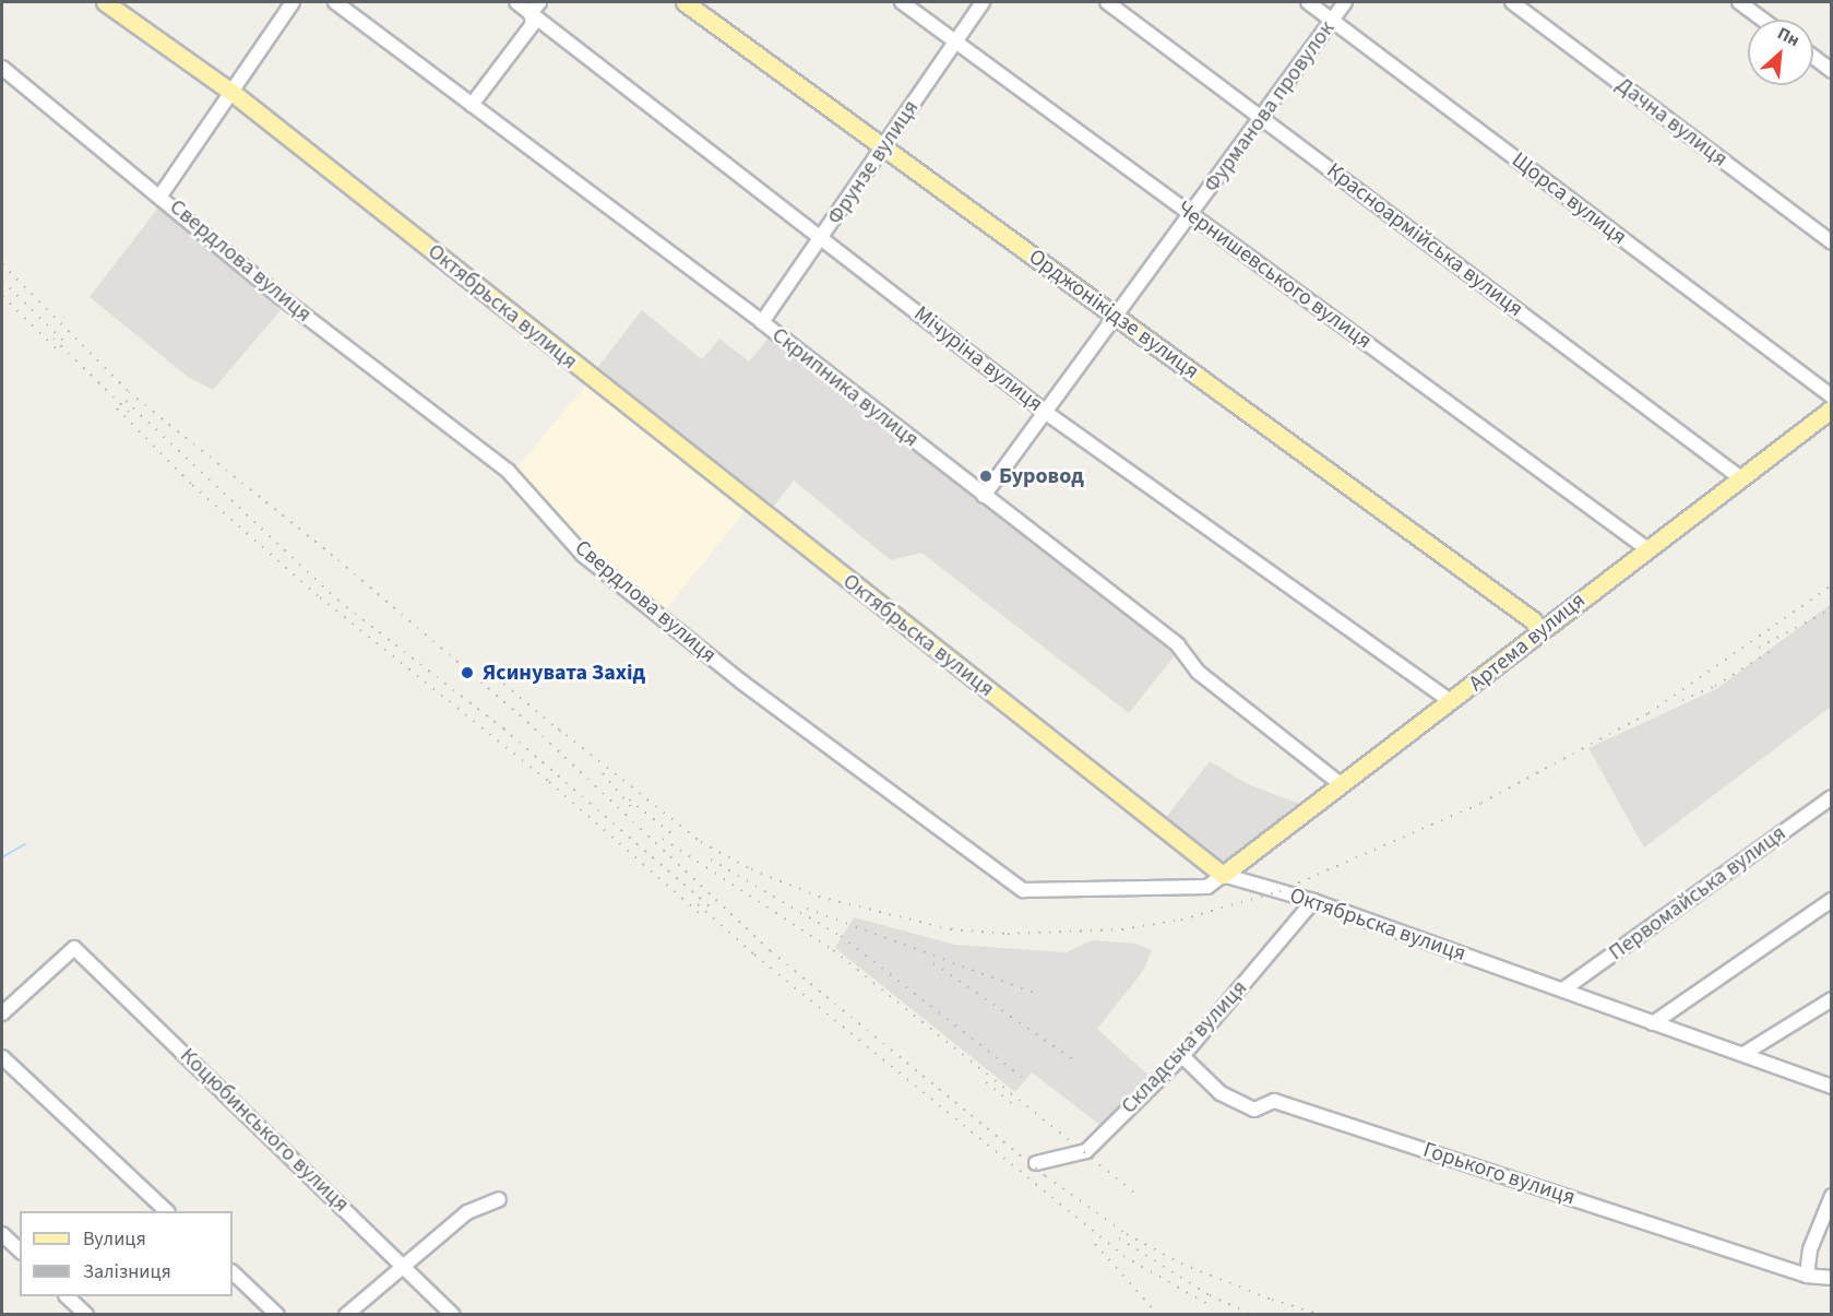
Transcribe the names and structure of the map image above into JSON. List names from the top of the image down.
{
  "streets": {
    "main road": ["Октябрьска вулиця", "Орджонікідзе вулиця", "Артема вулиця"],
    "street": [
      "Фурманова провулок",
      "Дачна вулиця",
      "Фрунзе вулиця",
      "Щорса вулиця",
      "Красноармійська вулиця",
      "Свердлова вулиця",
      "Чернишевського вулиця",
      "Мічуріна вулиця",
      "Скрипника вулиця",
      "Первомайська вулиця",
      "Складська вулиця",
      "Коцюбинського вулиця",
      "Горького вулиця"
    ]
  },
  "crossings": [
    ["Фурманова провулок", "Щорса вулиця"],
    ["Фурманова провулок", "Красноармійська вулиця"],
    ["Фурманова провулок", "Чернишевського вулиця"],
    ["Фурманова провулок", "Орджонікідзе вулиця"],
    ["Фурманова провулок", "Мічуріна вулиця"],
    ["Фурманова провулок", "Скрипника вулиця"],
    ["Фрунзе вулиця", "Чернишевського вулиця"],
    ["Фрунзе вулиця", "Орджонікідзе вулиця"],
    ["Фрунзе вулиця", "Мічуріна вулиця"],
    ["Фрунзе вулиця", "Скрипника вулиця"],
    ["Красноармійська вулиця", "Артема вулиця"],
    ["Свердлова вулиця", "Октябрьска вулиця"],
    ["Свердлова вулиця", "Артема вулиця"],
    ["Чернишевського вулиця", "Артема вулиця"],
    ["Октябрьска вулиця", "Артема вулиця"],
    ["Октябрьска вулиця", "Первомайська вулиця"],
    ["Октябрьска вулиця", "Складська вулиця"],
    ["Орджонікідзе вулиця", "Артема вулиця"],
    ["Мічуріна вулиця", "Артема вулиця"],
    ["Скрипника вулиця", "Артема вулиця"],
    ["Складська вулиця", "Горького вулиця"]
  ],
  "places": ["Буровод", "Ясинувата Захід"],
  "legend": ["Вулиця", "Залізниця"],
  "north": "top right"
}
